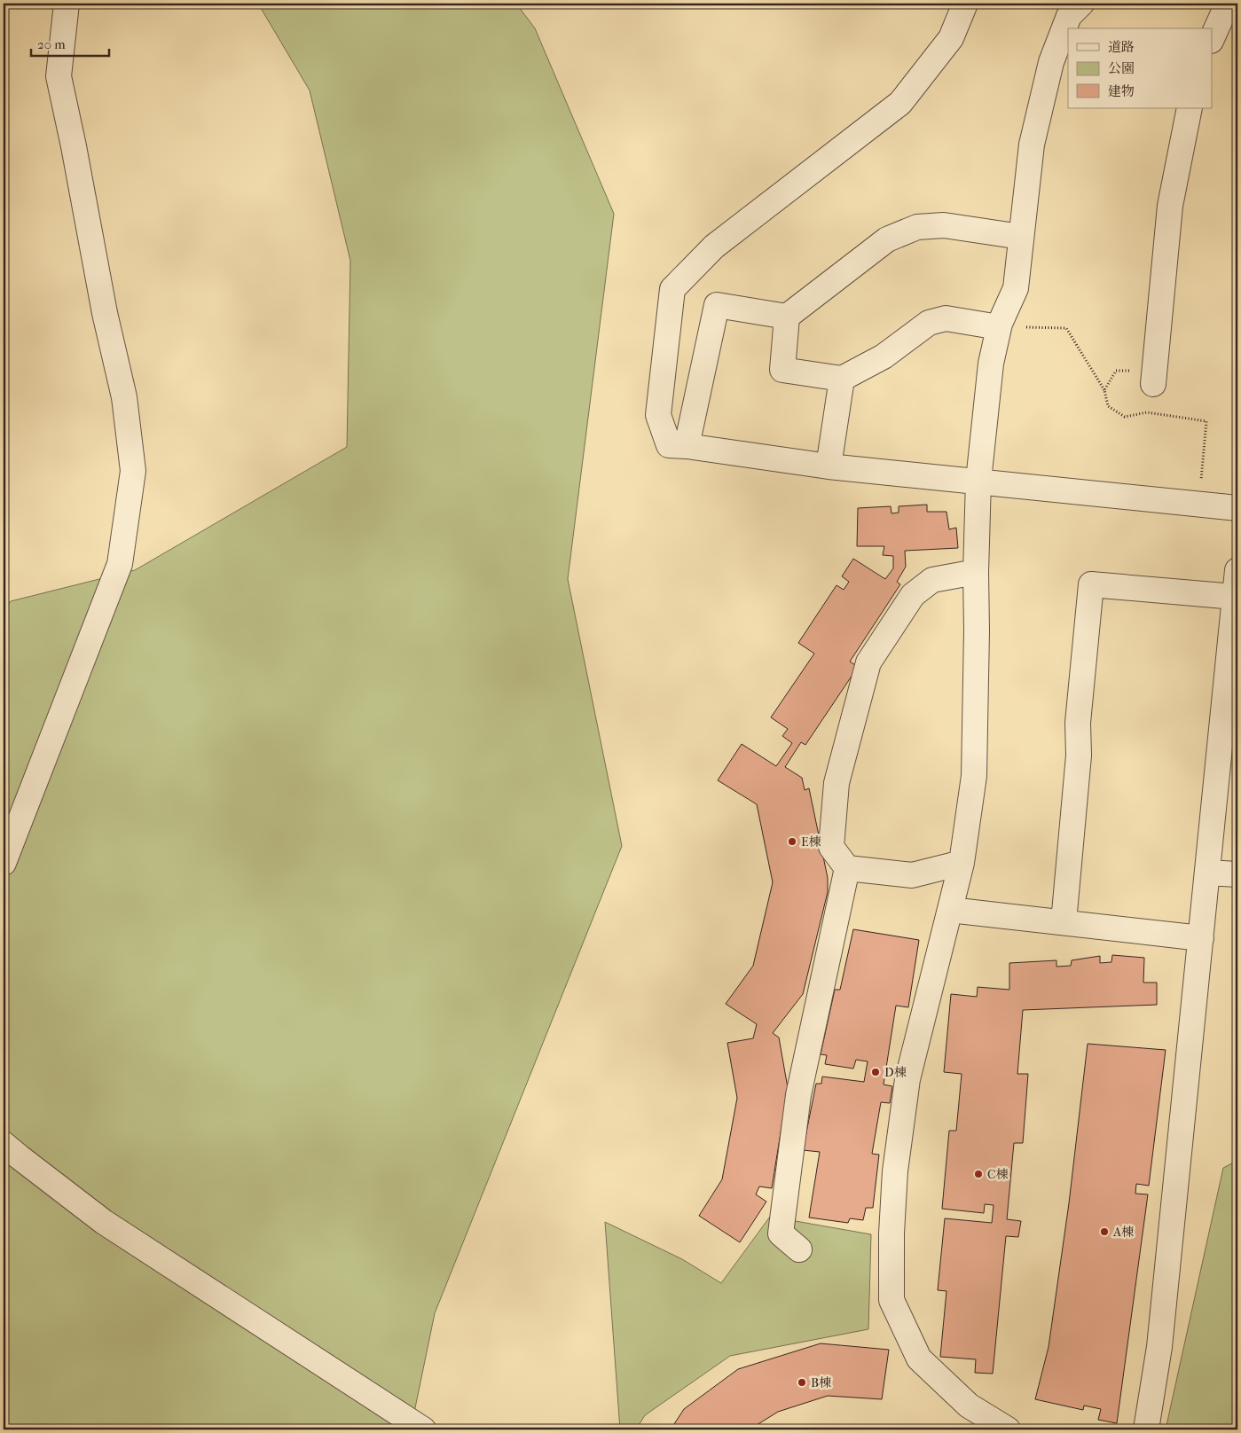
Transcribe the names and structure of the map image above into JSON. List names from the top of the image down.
{
  "places": [
    "E棟",
    "D棟",
    "C棟",
    "A棟",
    "B棟"
  ],
  "legend": ["道路", "公園", "建物"],
  "scale_bar": "20 m"
}
